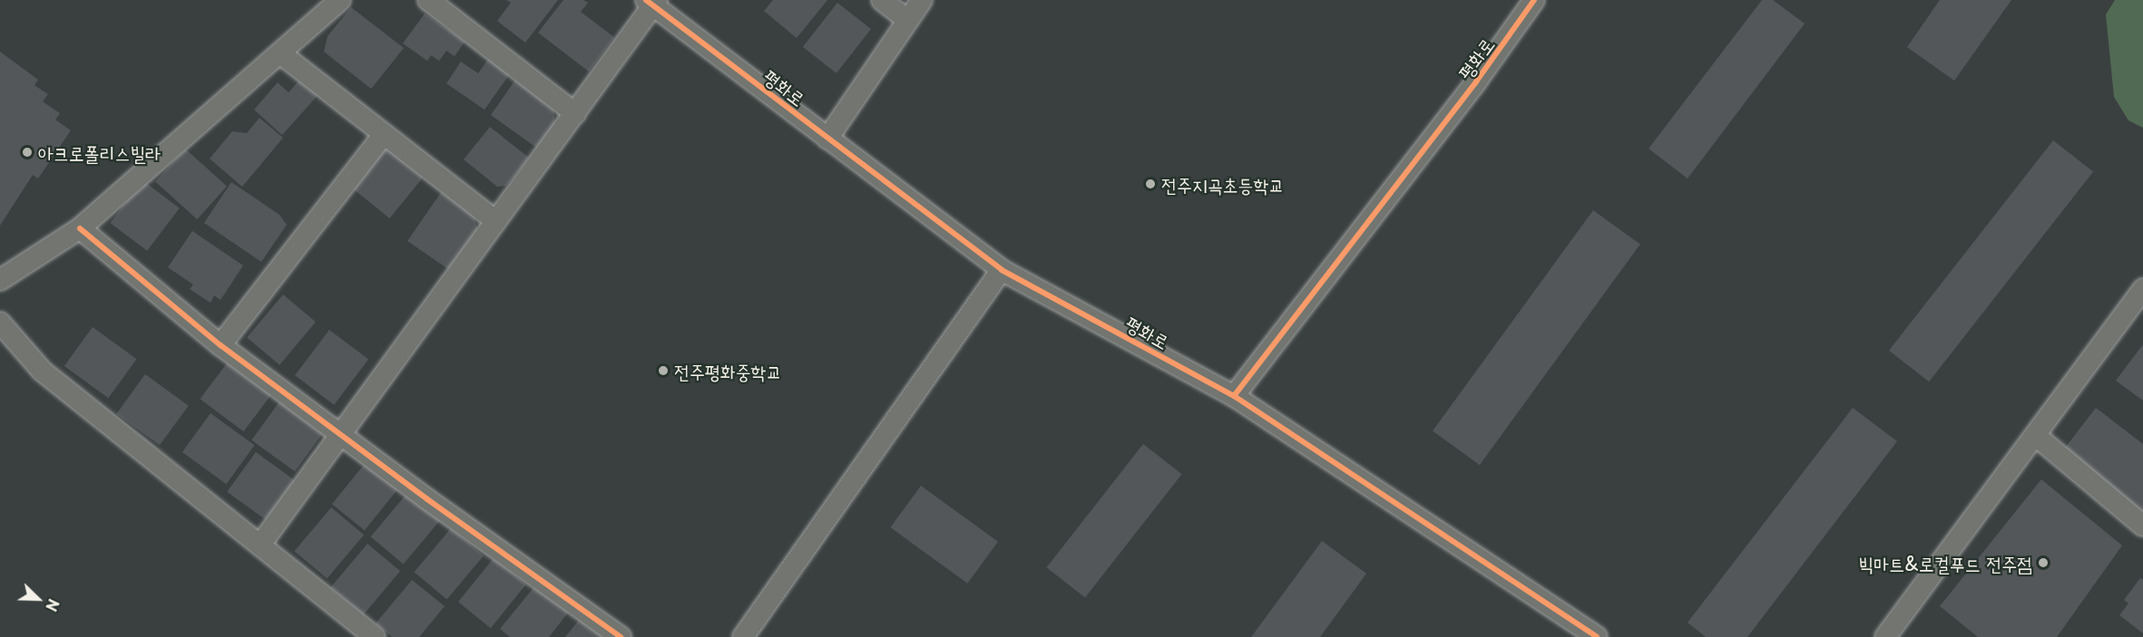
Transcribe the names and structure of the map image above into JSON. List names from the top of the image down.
{
  "streets": {
    "street": ["평화로"]
  },
  "places": [
    "아크로폴리스빌라",
    "전주지곡초등학교",
    "전주평화중학교",
    "빅마트&로컬푸드 전주점"
  ],
  "north": "bottom right"
}
